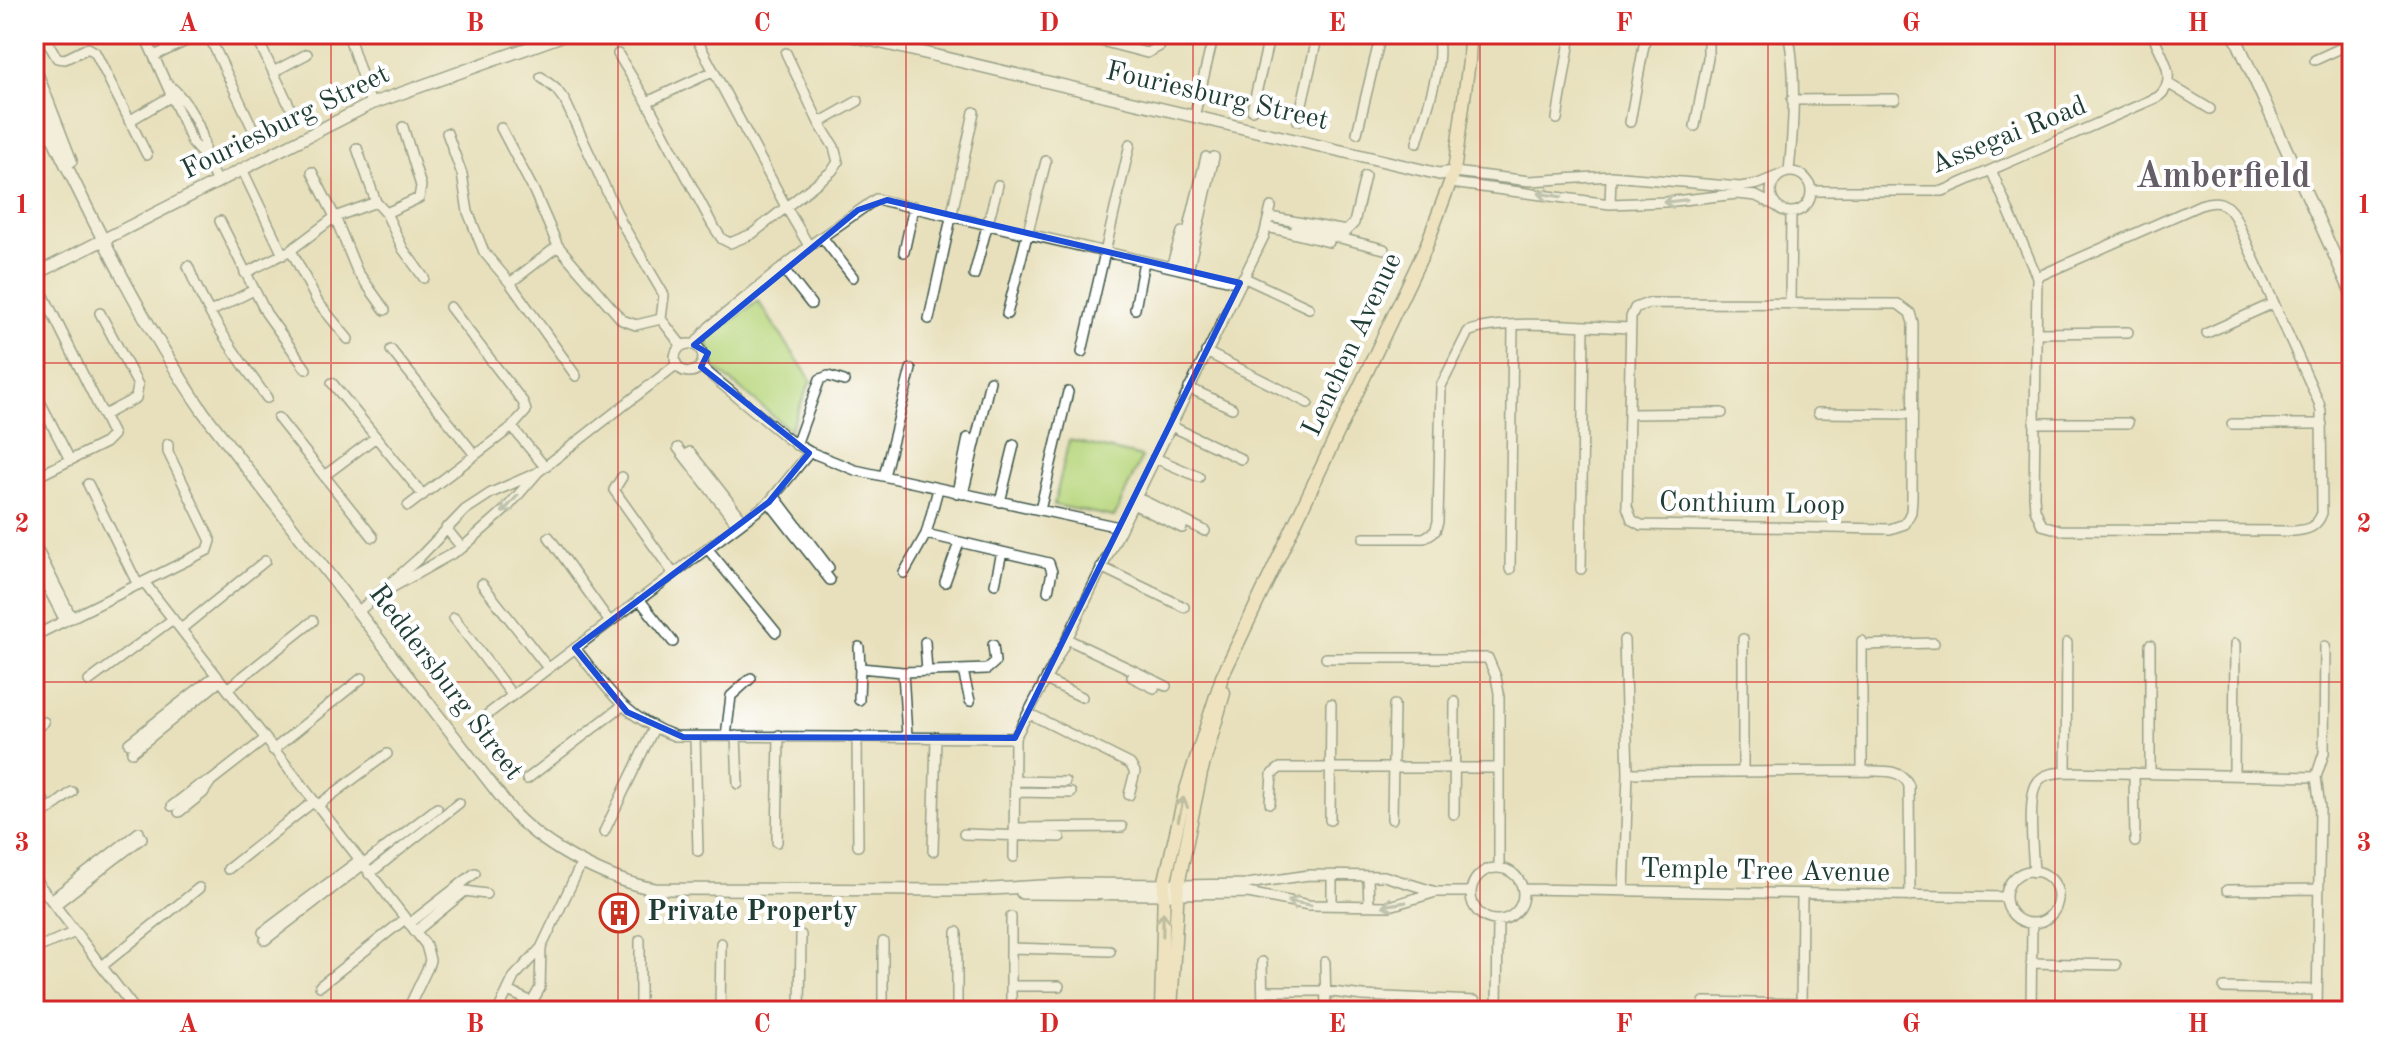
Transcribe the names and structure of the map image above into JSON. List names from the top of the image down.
{
  "streets": {
    "main road": ["Lenchen Avenue"],
    "street": [
      "Fouriesburg Street",
      "Assegai Road",
      "Conthium Loop",
      "Reddersburg Street",
      "Temple Tree Avenue"
    ]
  },
  "crossings": [
    ["Fouriesburg Street", "Lenchen Avenue"],
    ["Fouriesburg Street", "Reddersburg Street"],
    ["Lenchen Avenue", "Reddersburg Street"]
  ],
  "districts": ["Amberfield"],
  "places": {
    "building": ["Private Property"]
  },
  "grid": {
    "columns": [
      "A",
      "B",
      "C",
      "D",
      "E",
      "F",
      "G",
      "H"
    ],
    "rows": ["1", "2", "3"]
  }
}
